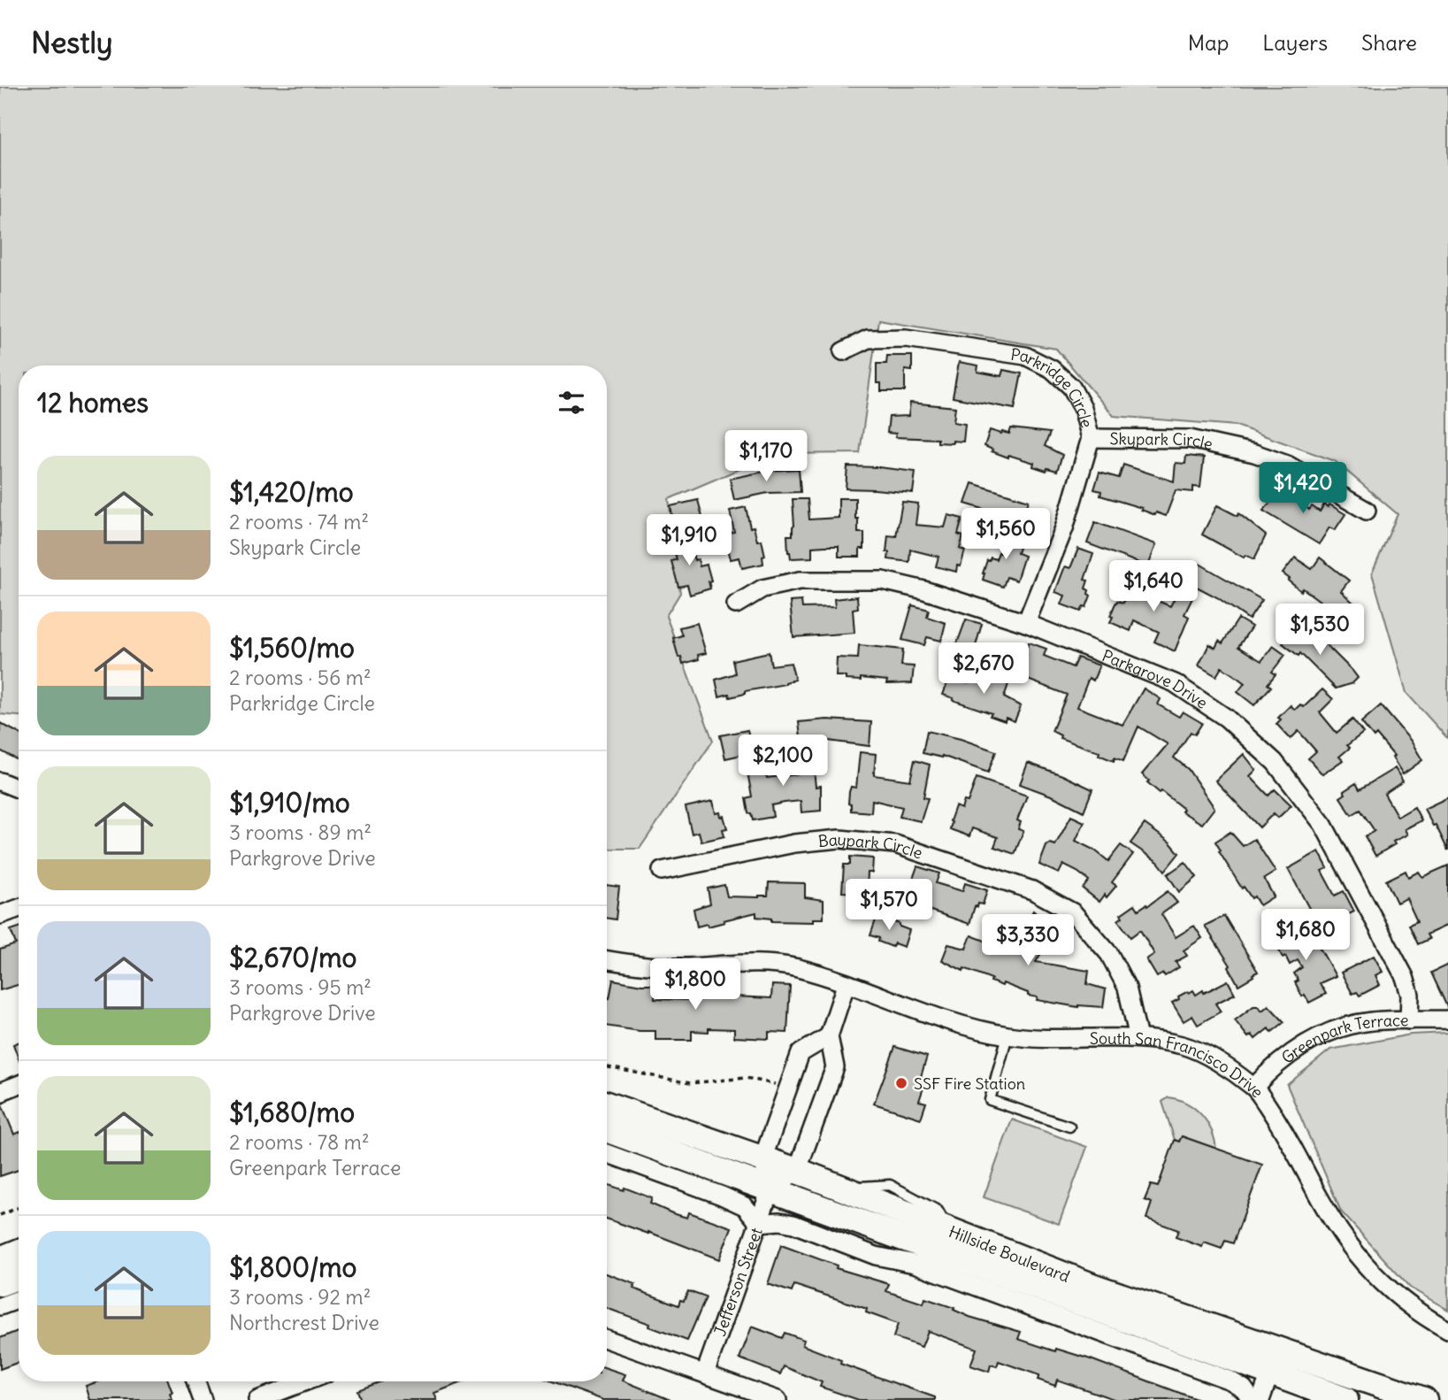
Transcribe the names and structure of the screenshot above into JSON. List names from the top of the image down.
{
  "streets": {
    "main road": ["Hillside Boulevard"],
    "street": [
      "Parkridge Circle",
      "Skypark Circle",
      "Parkgrove Drive",
      "Baypark Circle",
      "Greenpark Terrace",
      "South San Francisco Drive",
      "Jefferson Street"
    ]
  },
  "crossings": [
    ["Parkridge Circle", "Skypark Circle"],
    ["Parkridge Circle", "Parkgrove Drive"],
    ["Parkgrove Drive", "Greenpark Terrace"],
    ["Baypark Circle", "South San Francisco Drive"],
    ["Greenpark Terrace", "South San Francisco Drive"],
    ["Hillside Boulevard", "Jefferson Street"]
  ],
  "places": ["SSF Fire Station"],
  "page": {
    "header": "Nestly",
    "nav": ["Map", "Layers", "Share"],
    "heading": "12 homes",
    "price": [
      "$1,170",
      "$1,420",
      "$1,560",
      "$1,910",
      "$1,640",
      "$1,530",
      "$2,670",
      "$2,100",
      "$1,570",
      "$1,680",
      "$3,330",
      "$1,800"
    ],
    "list": [
      {
        "name": "$1,420/mo",
        "note": "2 rooms · 74 m² · Skypark Circle"
      },
      {
        "name": "$1,560/mo",
        "note": "2 rooms · 56 m² · Parkridge Circle"
      },
      {
        "name": "$1,910/mo",
        "note": "3 rooms · 89 m² · Parkgrove Drive"
      },
      {
        "name": "$2,670/mo",
        "note": "3 rooms · 95 m² · Parkgrove Drive"
      },
      {
        "name": "$1,680/mo",
        "note": "2 rooms · 78 m² · Greenpark Terrace"
      },
      {
        "name": "$1,800/mo",
        "note": "3 rooms · 92 m² · Northcrest Drive"
      }
    ]
  }
}
